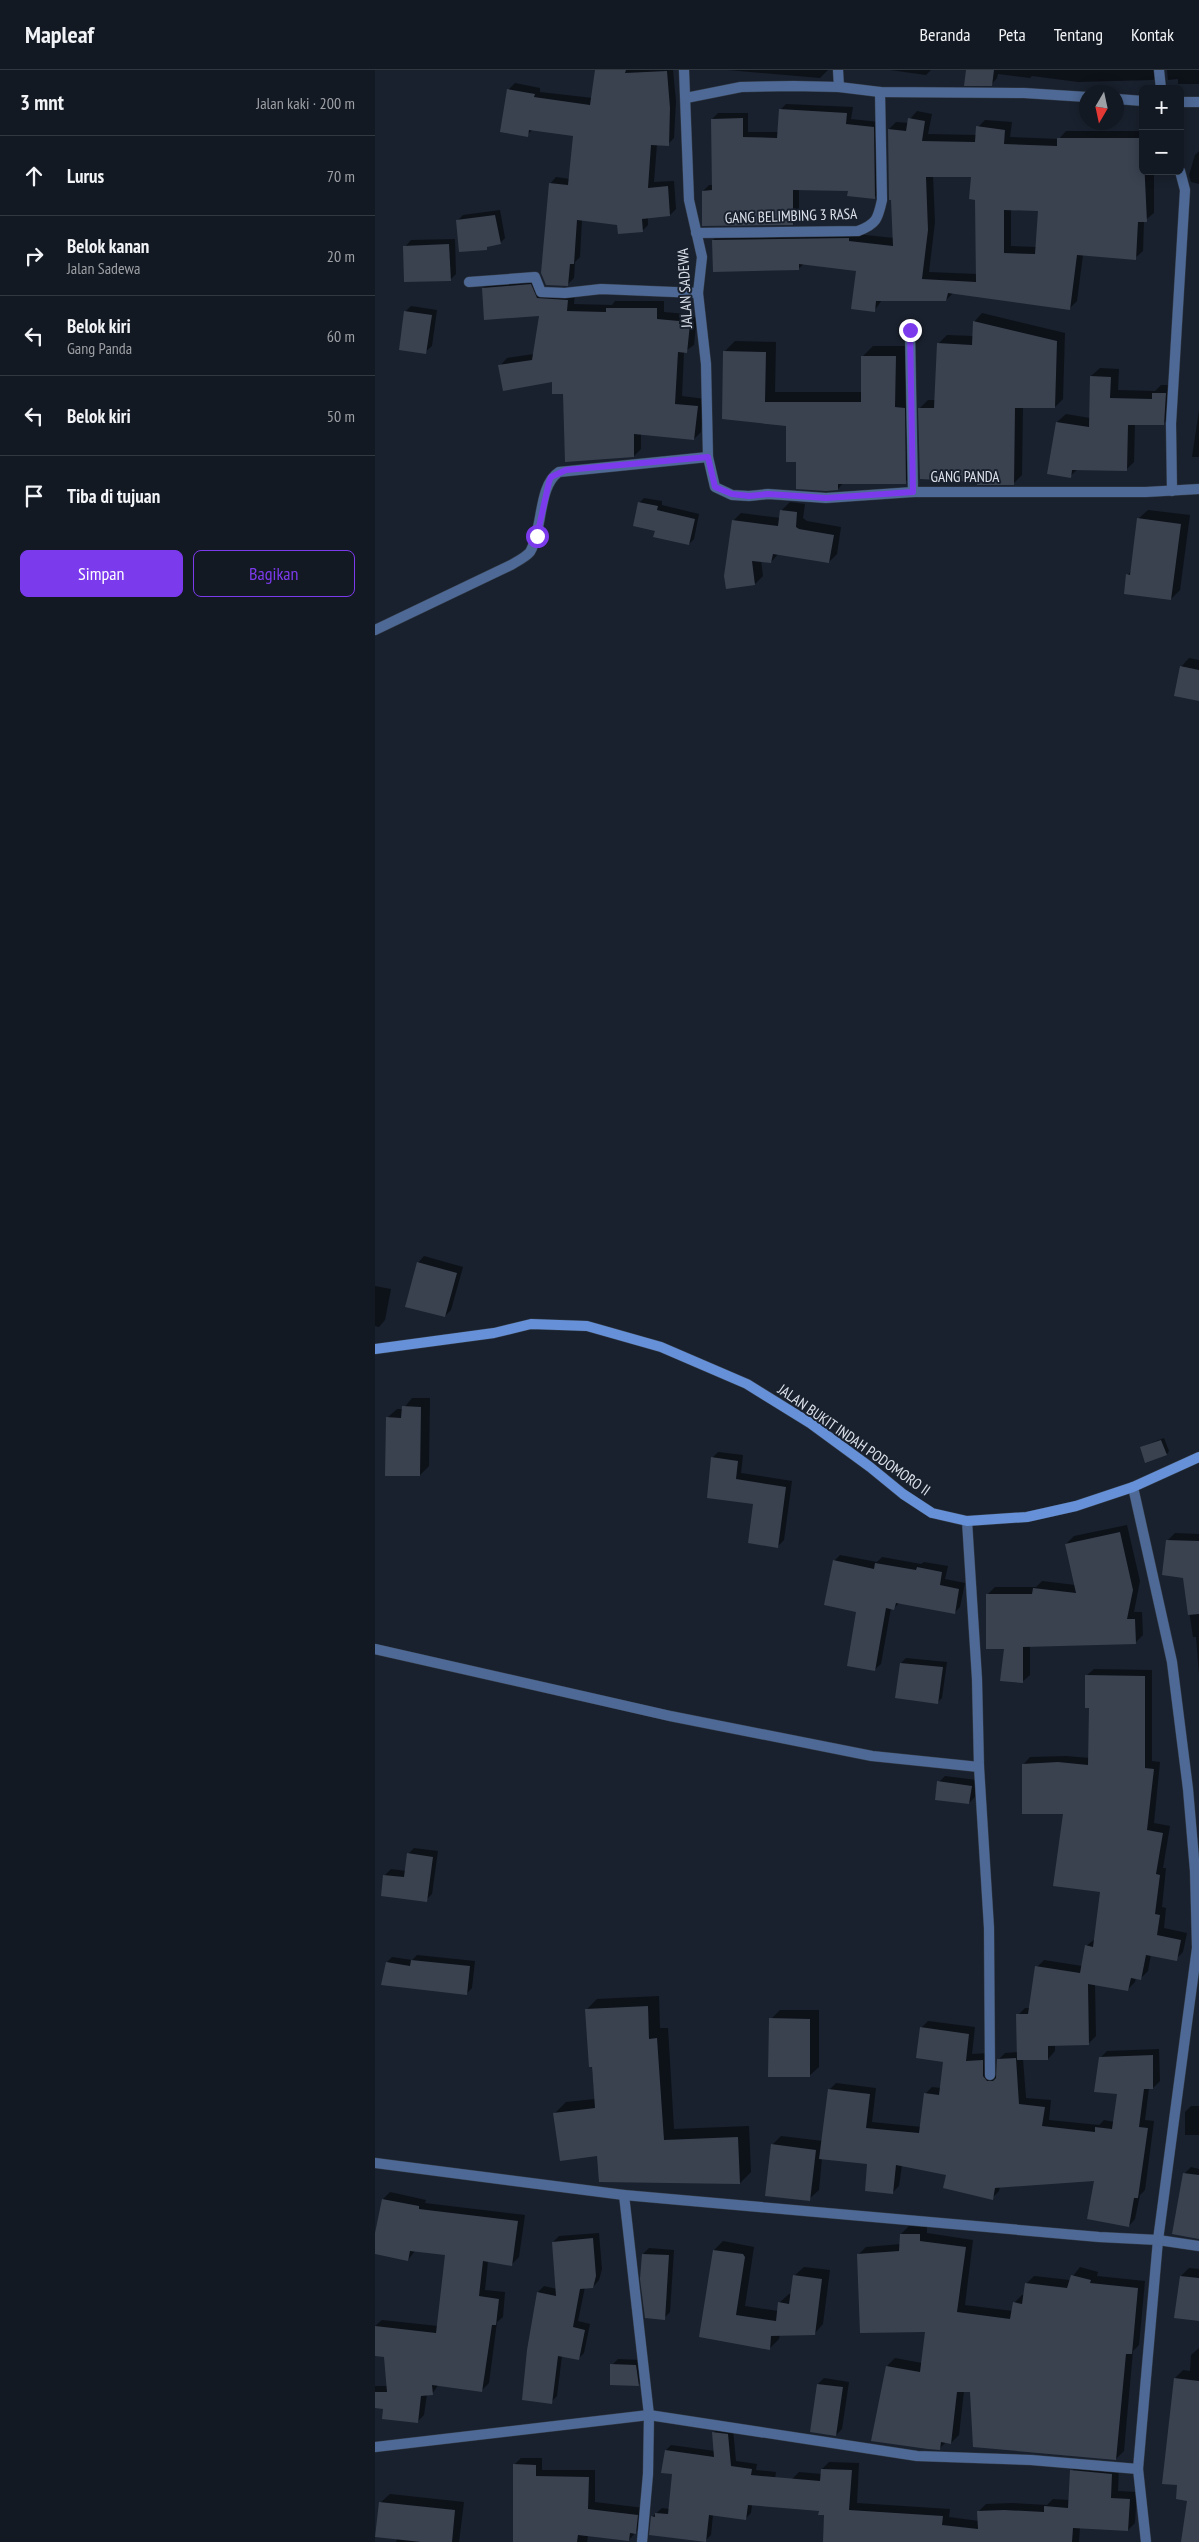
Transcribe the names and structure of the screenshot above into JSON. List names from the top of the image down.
{
  "streets": {
    "street": [
      "GANG BELIMBING 3 RASA",
      "JALAN SADEWA",
      "GANG PANDA",
      "JALAN BUKIT INDAH PODOMORO II"
    ]
  },
  "crossings": [
    ["GANG BELIMBING 3 RASA", "JALAN SADEWA"],
    ["JALAN SADEWA", "GANG PANDA"]
  ],
  "north": "bottom",
  "page": {
    "header": "Mapleaf",
    "nav": [
      "Beranda",
      "Peta",
      "Tentang",
      "Kontak"
    ],
    "heading": ["3 mnt", "Jalan kaki · 200 m"],
    "map_buttons": ["+", "−"],
    "list": [
      ["Lurus", "70 m"],
      ["Belok kanan", "Jalan Sadewa", "20 m"],
      ["Belok kiri", "Gang Panda", "60 m"],
      ["Belok kiri", "50 m"],
      "Tiba di tujuan"
    ],
    "buttons": ["Simpan", "Bagikan"]
  }
}
